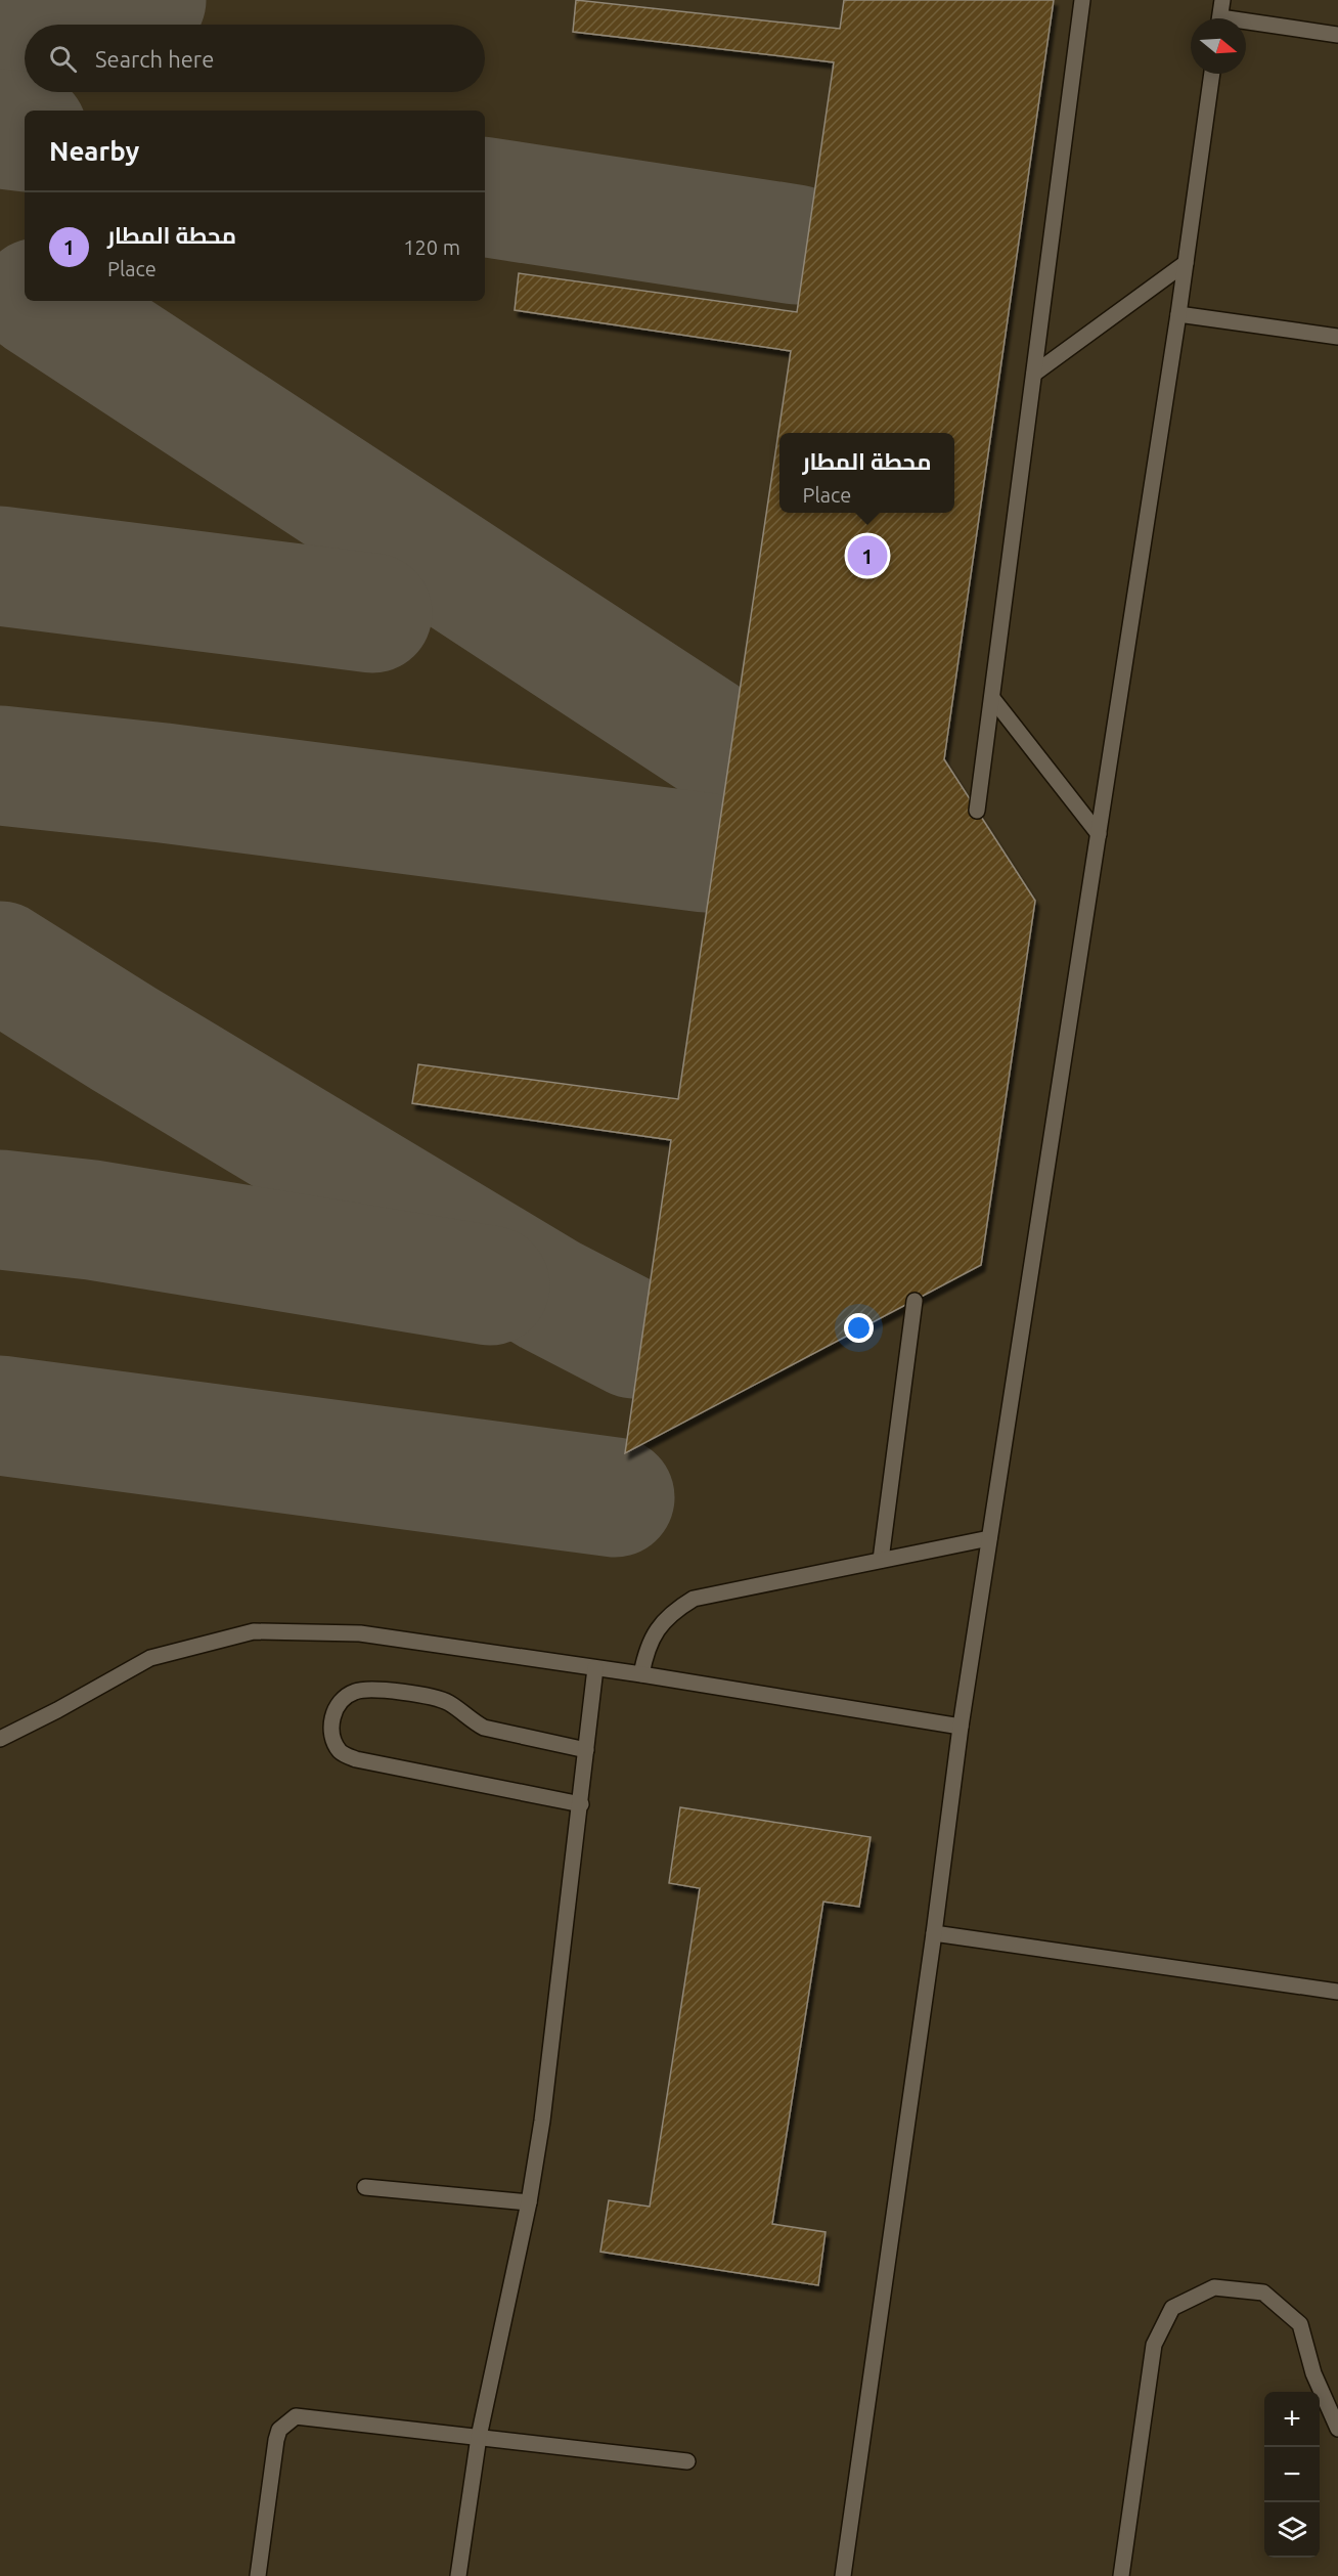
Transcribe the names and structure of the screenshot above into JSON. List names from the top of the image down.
{
  "north": "right",
  "page": {
    "search": "Search here",
    "heading": "Nearby",
    "list": [
      {
        "mark": "1",
        "name": "محطة المطار",
        "note": "Place",
        "value": "120 m"
      }
    ],
    "popup": ["محطة المطار", "Place"],
    "pins": "1",
    "map_buttons": ["+", "−"]
  }
}
